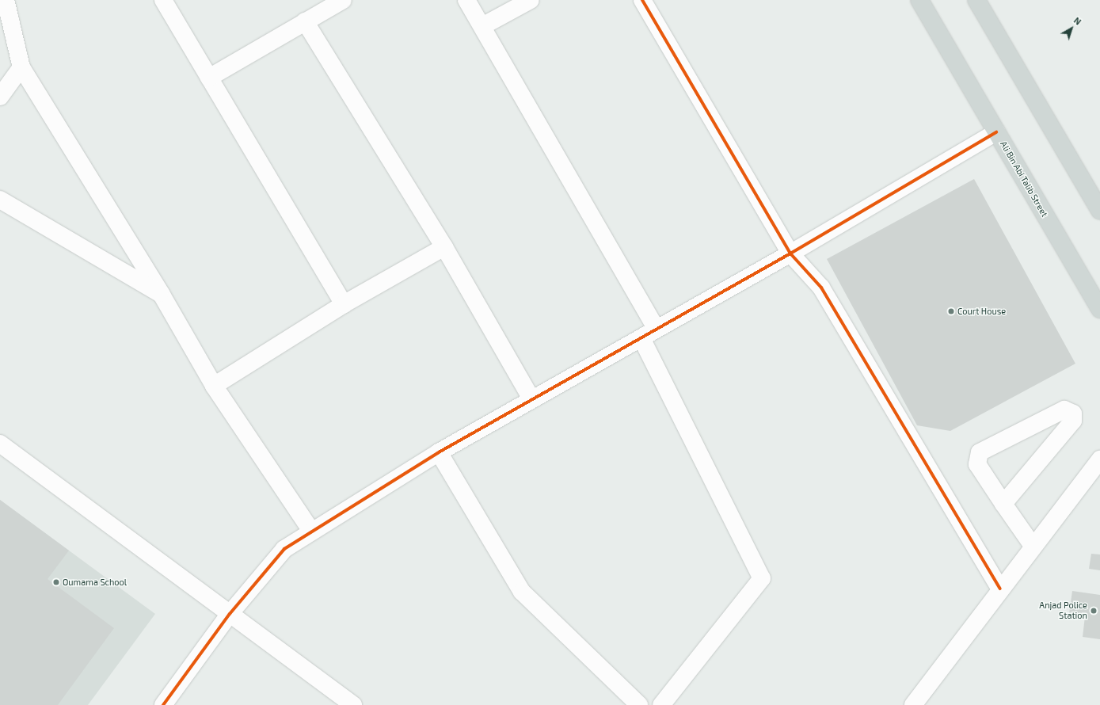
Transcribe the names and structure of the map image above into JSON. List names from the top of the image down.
{
  "streets": {
    "main road": ["Ali Bin Abi Talib Street"]
  },
  "places": ["Court House", "Oumama School", "Anjad Police Station"],
  "north": "top right"
}
